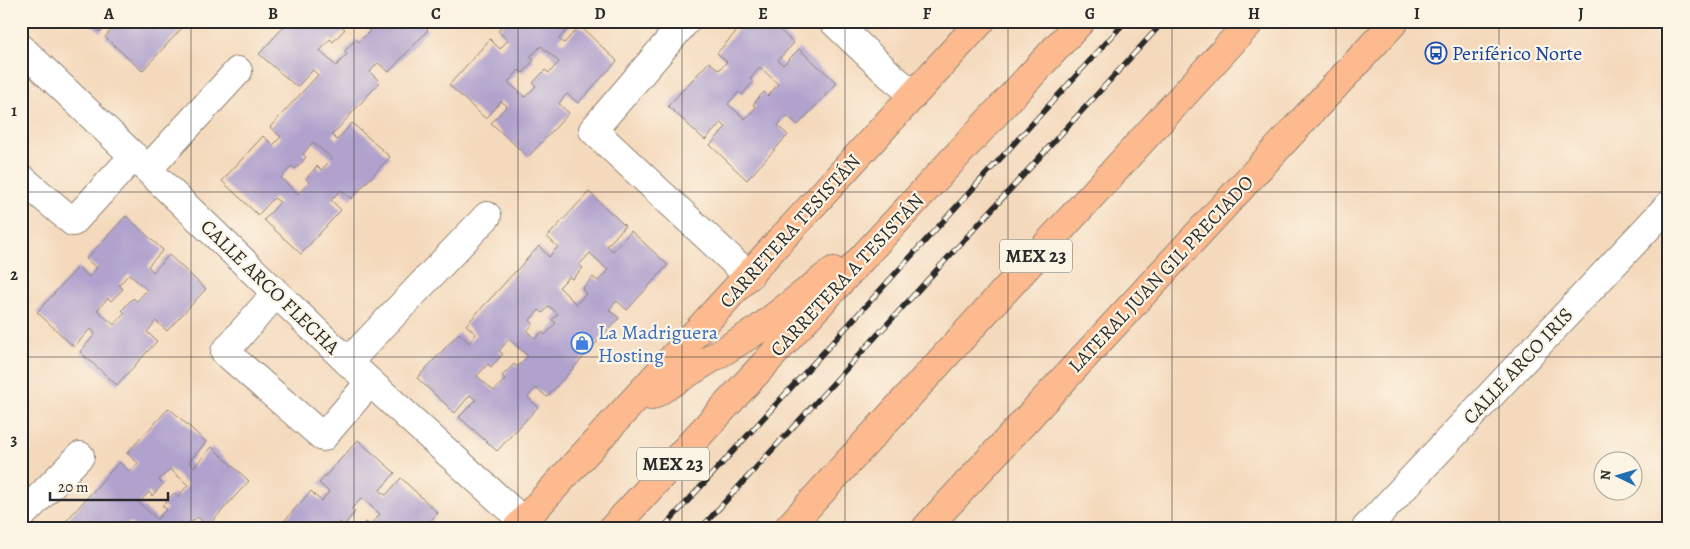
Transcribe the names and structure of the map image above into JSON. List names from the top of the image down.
{
  "streets": {
    "main road": [
      "CARRETERA TESISTÁN",
      "MEX 23",
      "LATERAL JUAN GIL PRECIADO",
      "CARRETERA A TESISTÁN"
    ],
    "street": ["CALLE ARCO FLECHA", "CALLE ARCO IRIS"]
  },
  "crossings": [
    ["CARRETERA TESISTÁN", "CALLE ARCO FLECHA"]
  ],
  "places": {
    "bus stop": ["Periférico Norte"],
    "shop": ["La Madriguera Hosting"]
  },
  "scale_bar": "20 m",
  "north": "left",
  "grid": {
    "columns": [
      "A",
      "B",
      "C",
      "D",
      "E",
      "F",
      "G",
      "H",
      "I",
      "J"
    ],
    "rows": ["1", "2", "3"]
  }
}
